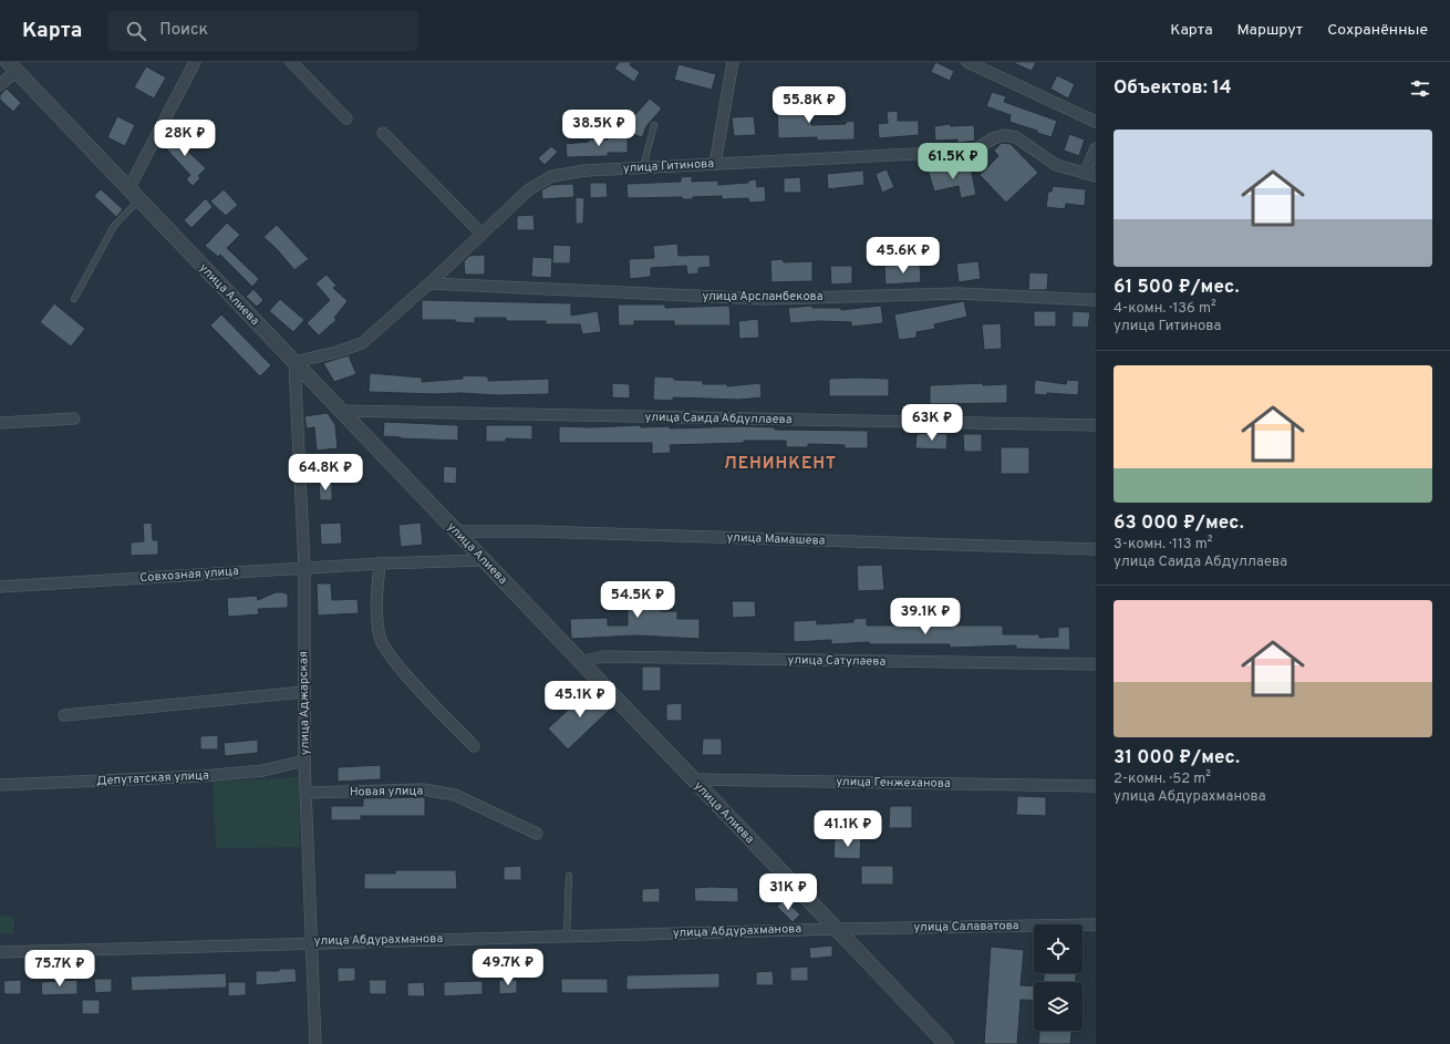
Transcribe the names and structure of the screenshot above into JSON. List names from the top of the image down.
{
  "streets": {
    "street": [
      "улица Гитинова",
      "улица Алиева",
      "улица Арсланбекова",
      "улица Саида Абдуллаева",
      "улица Мамашева",
      "Совхозная улица",
      "улица Сатулаева",
      "улица Аджарская",
      "Депутатская улица",
      "улица Генжеханова",
      "Новая улица",
      "улица Салаватова",
      "улица Абдурахманова"
    ]
  },
  "crossings": [
    ["улица Гитинова", "улица Алиева"],
    ["улица Гитинова", "улица Арсланбекова"],
    ["улица Гитинова", "улица Аджарская"],
    ["улица Алиева", "улица Саида Абдуллаева"],
    ["улица Алиева", "улица Мамашева"],
    ["улица Алиева", "Совхозная улица"],
    ["улица Алиева", "улица Сатулаева"],
    ["улица Алиева", "улица Аджарская"],
    ["улица Алиева", "улица Генжеханова"],
    ["улица Алиева", "улица Салаватова"],
    ["улица Алиева", "улица Абдурахманова"],
    ["Совхозная улица", "улица Аджарская"],
    ["улица Аджарская", "Депутатская улица"],
    ["улица Аджарская", "Новая улица"],
    ["улица Аджарская", "улица Абдурахманова"],
    ["улица Салаватова", "улица Абдурахманова"]
  ],
  "districts": ["ЛЕНИНКЕНТ"],
  "page": {
    "header": "Карта",
    "search": "Поиск",
    "nav": ["Карта", "Маршрут", "Сохранённые"],
    "heading": "Объектов: 14",
    "price": [
      "55.8K ₽",
      "38.5K ₽",
      "28K ₽",
      "61.5K ₽",
      "45.6K ₽",
      "63K ₽",
      "64.8K ₽",
      "54.5K ₽",
      "39.1K ₽",
      "45.1K ₽",
      "41.1K ₽",
      "31K ₽",
      "49.7K ₽",
      "75.7K ₽"
    ],
    "list": [
      {
        "name": "61 500 ₽/мес.",
        "note": "4-комн. · 136 m² · улица Гитинова"
      },
      {
        "name": "63 000 ₽/мес.",
        "note": "3-комн. · 113 m² · улица Саида Абдуллаева"
      },
      {
        "name": "31 000 ₽/мес.",
        "note": "2-комн. · 52 m² · улица Абдурахманова"
      }
    ]
  }
}
